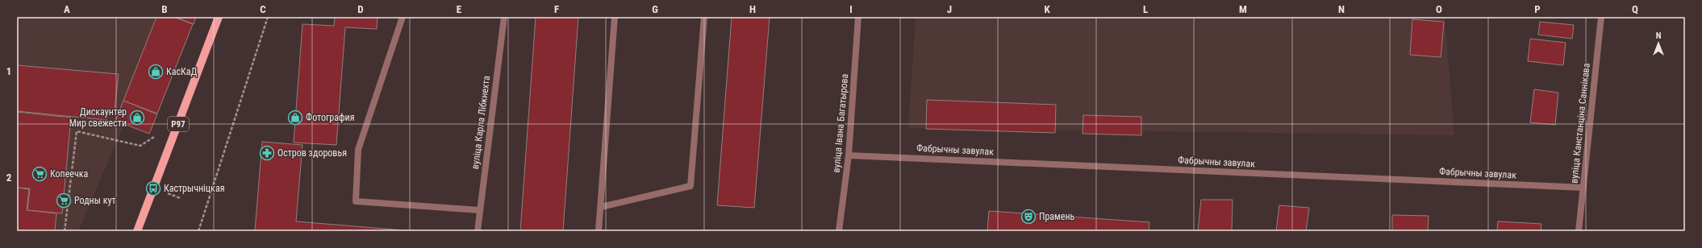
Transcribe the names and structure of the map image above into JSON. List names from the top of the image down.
{
  "streets": {
    "main road": ["Р97"],
    "street": [
      "вуліца Карла Лібкнехта",
      "вуліца Івана Багатырова",
      "вуліца Канстанціна Саннікава",
      "Фабрычны завулак"
    ]
  },
  "crossings": [
    ["вуліца Івана Багатырова", "Фабрычны завулак"],
    ["вуліца Канстанціна Саннікава", "Фабрычны завулак"]
  ],
  "places": {
    "shop": ["КасКаД", "Дискаунтер Мир свежести", "Фотография"],
    "pharmacy": ["Остров здоровья"],
    "supermarket": ["Копеечка", "Родны кут"],
    "bus stop": ["Кастрычніцкая"],
    "theatre": ["Прамень"]
  },
  "north": "top",
  "grid": {
    "columns": [
      "A",
      "B",
      "C",
      "D",
      "E",
      "F",
      "G",
      "H",
      "I",
      "J",
      "K",
      "L",
      "M",
      "N",
      "O",
      "P",
      "Q"
    ],
    "rows": ["1", "2"]
  }
}
